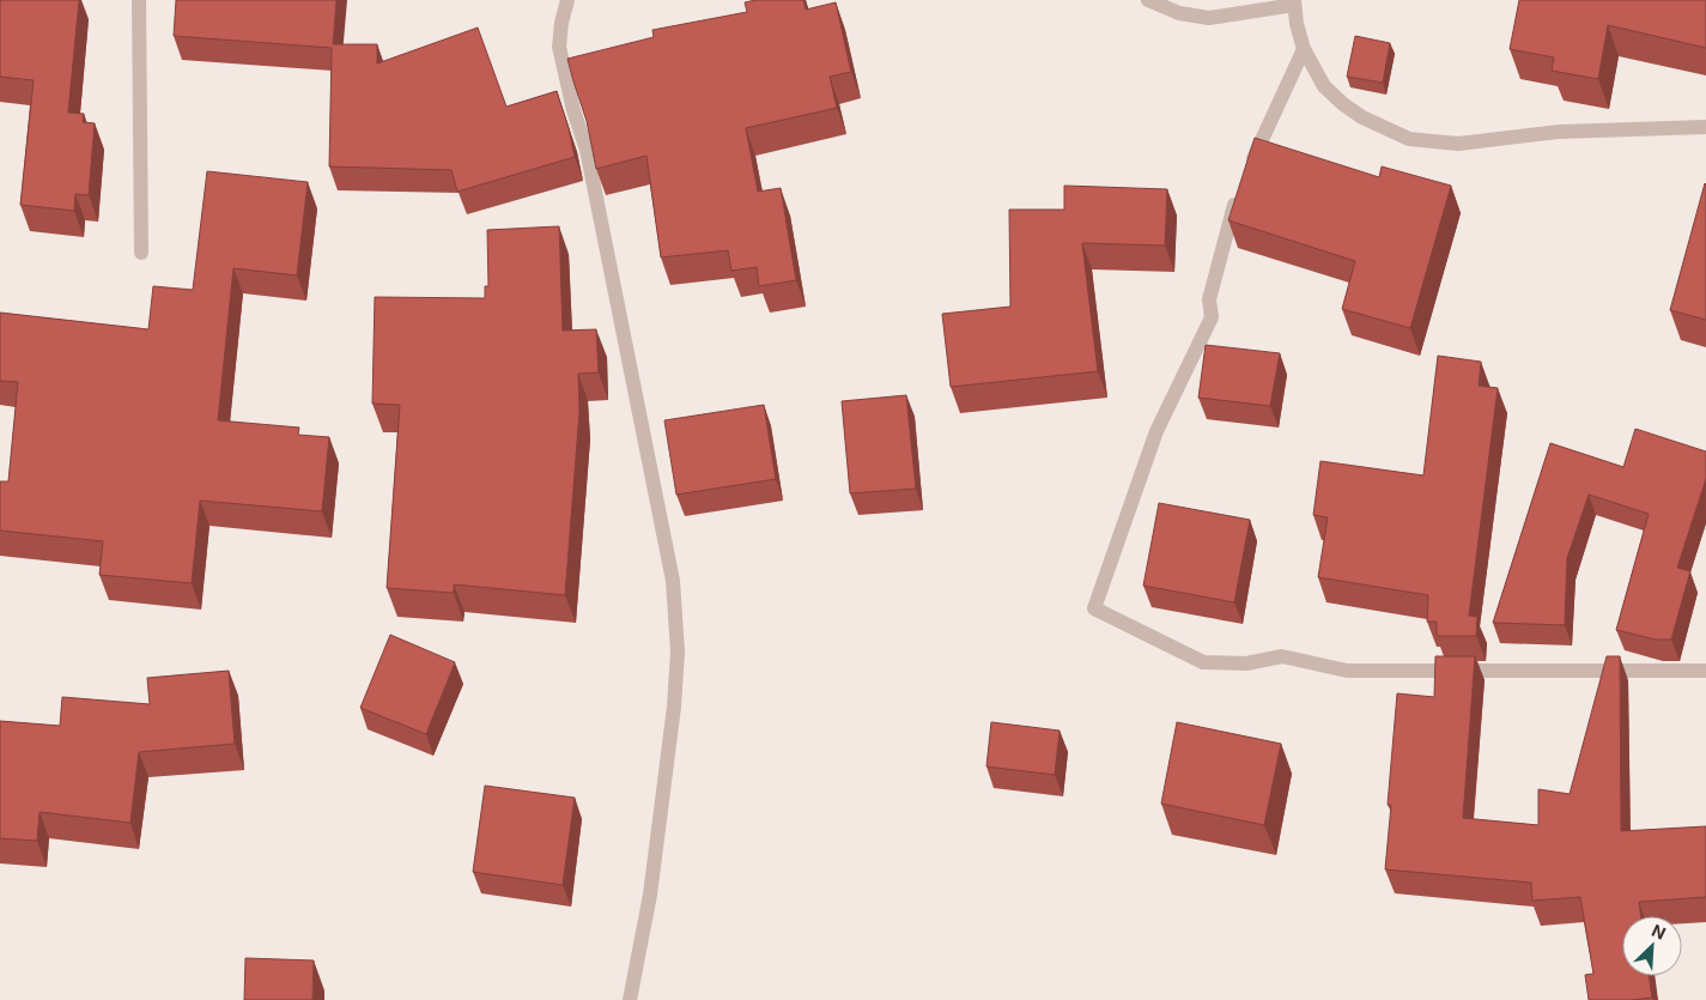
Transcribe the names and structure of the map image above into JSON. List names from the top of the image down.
{
  "north": "top right"
}
